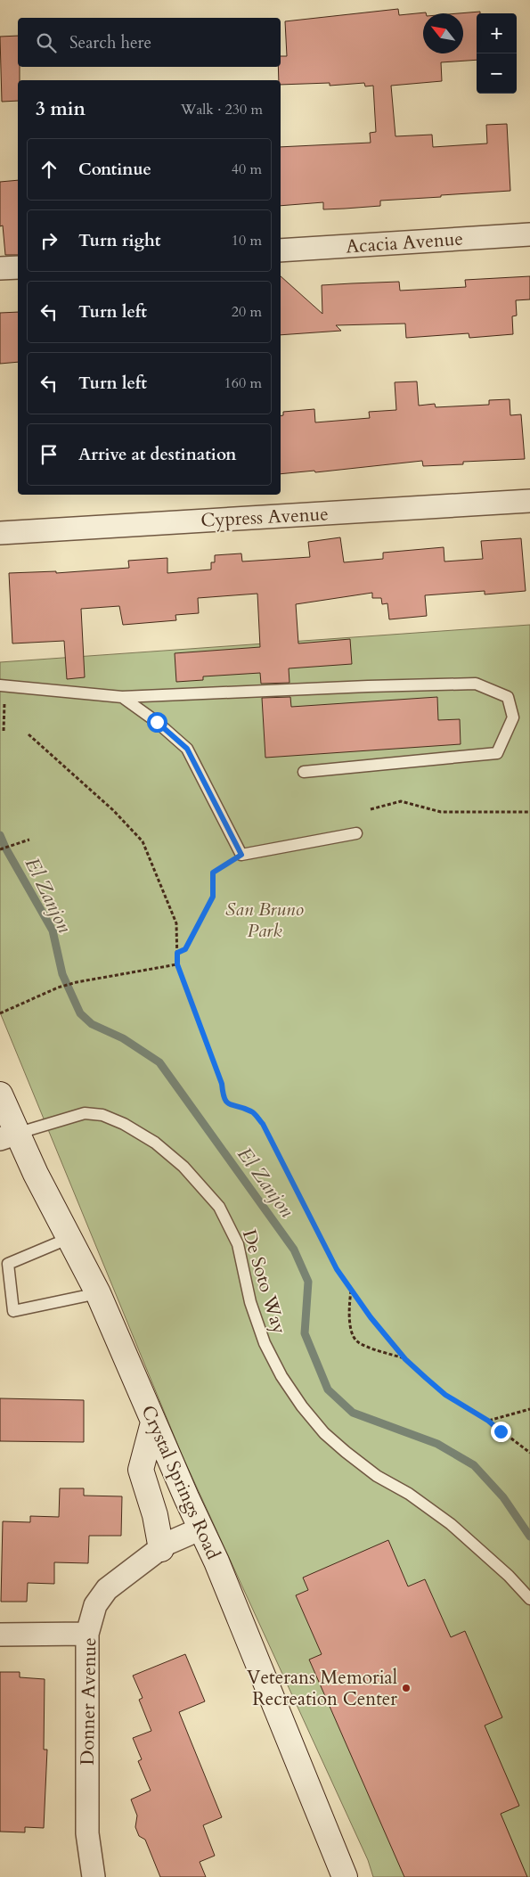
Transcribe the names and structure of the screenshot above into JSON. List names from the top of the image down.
{
  "streets": {
    "main road": ["Crystal Springs Road"],
    "street": ["Acacia Avenue", "Cypress Avenue", "Donner Avenue"],
    "lane": ["De Soto Way"]
  },
  "crossings": [
    ["De Soto Way", "Crystal Springs Road"],
    ["Crystal Springs Road", "Donner Avenue"]
  ],
  "water": ["El Zanjon"],
  "parks": ["San Bruno Park"],
  "places": ["Veterans Memorial Recreation Center"],
  "north": "top left",
  "page": {
    "map_buttons": ["+", "−"],
    "search": "Search here",
    "heading": ["3 min", "Walk · 230 m"],
    "list": [
      ["Continue", "40 m"],
      ["Turn right", "10 m"],
      ["Turn left", "20 m"],
      ["Turn left", "160 m"],
      "Arrive at destination"
    ]
  }
}
